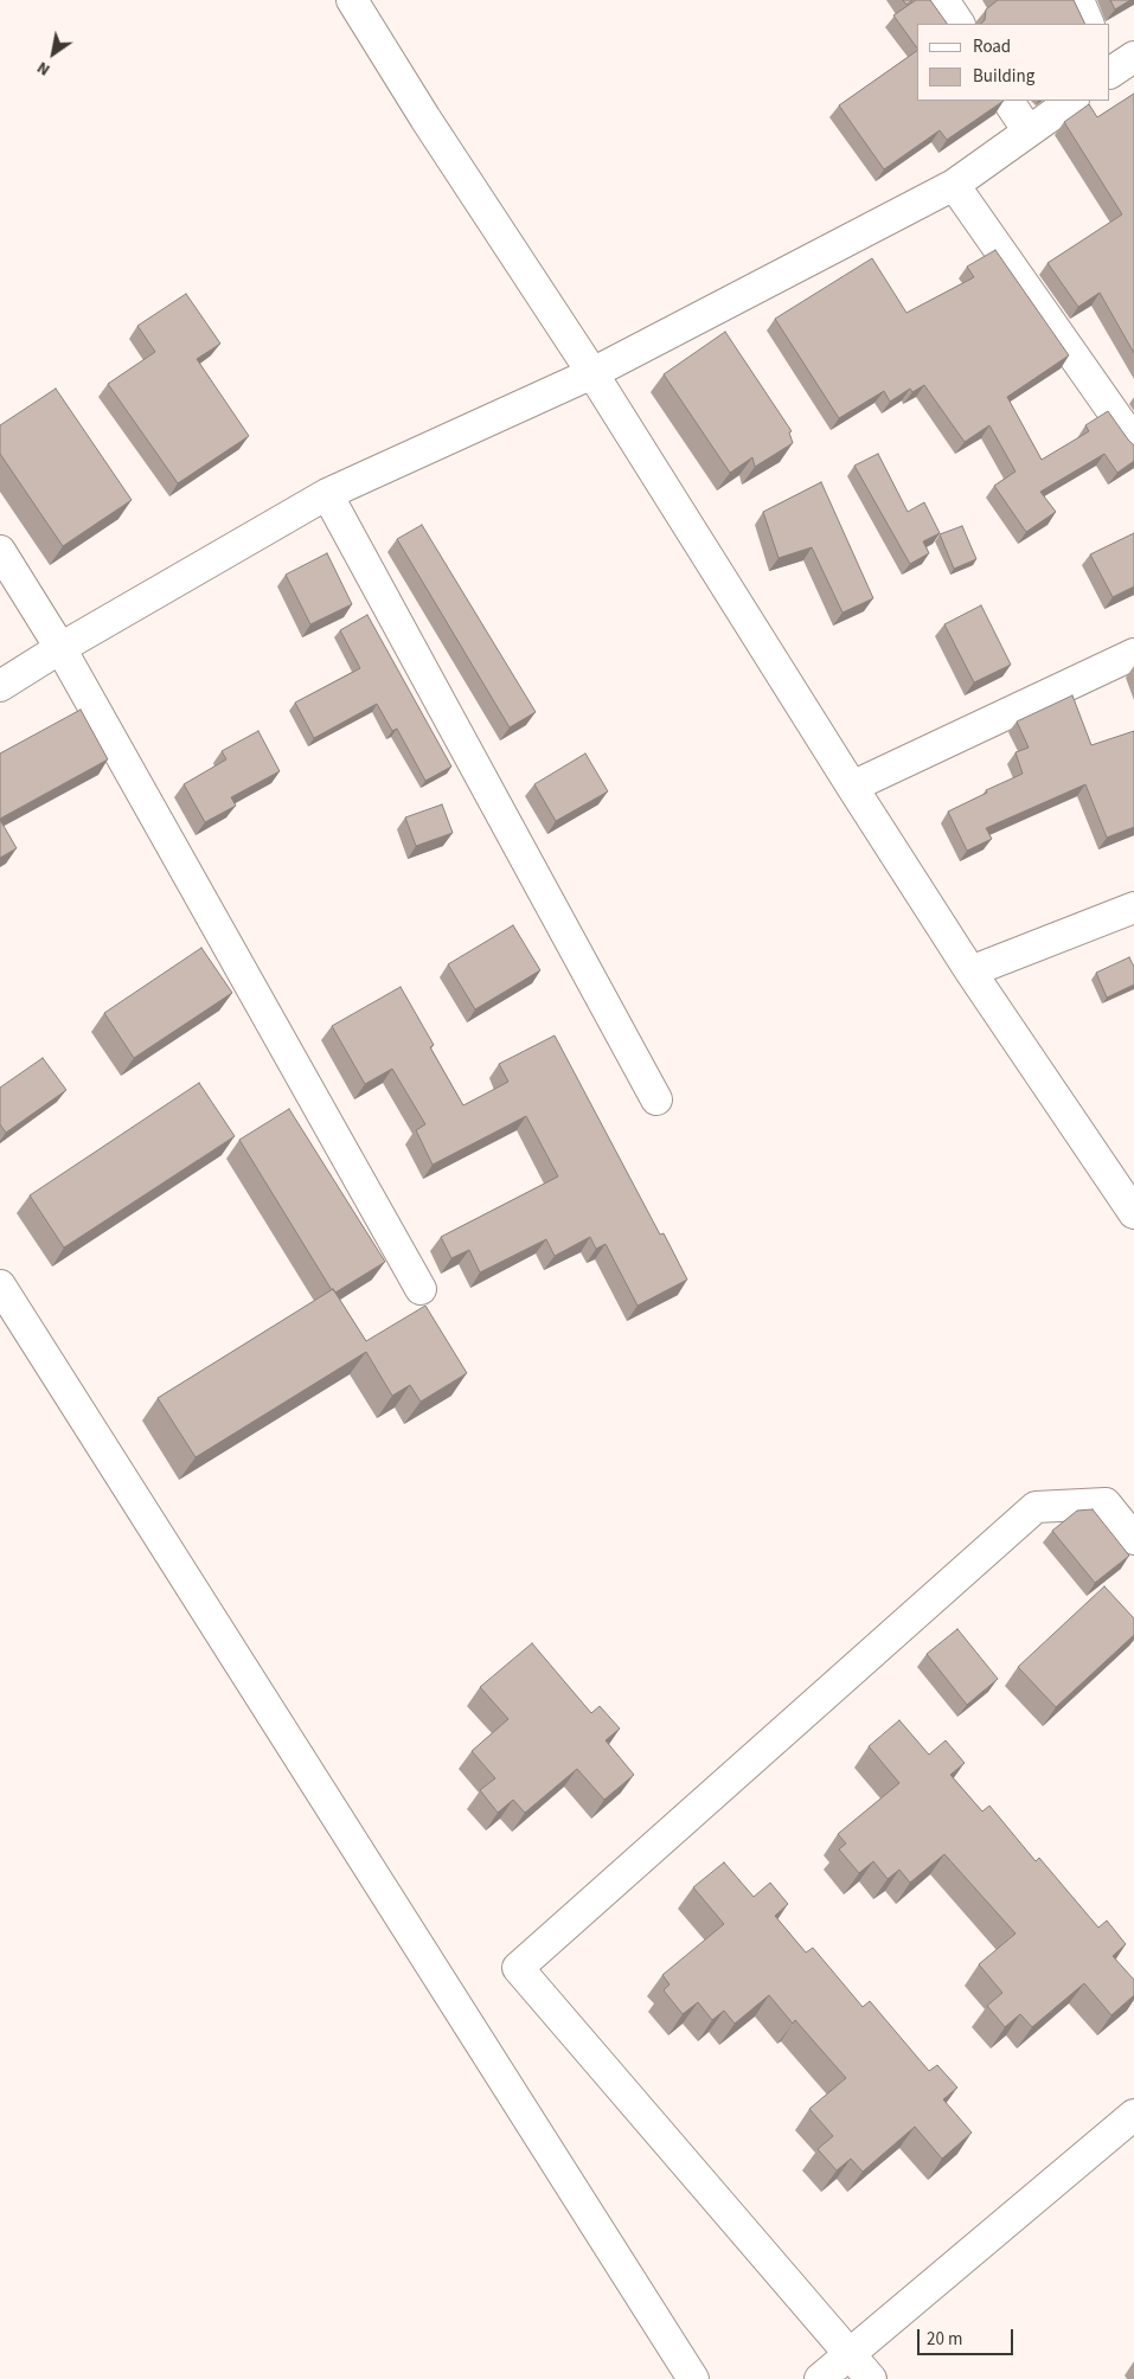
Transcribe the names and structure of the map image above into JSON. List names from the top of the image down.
{
  "legend": ["Road", "Building"],
  "scale_bar": "20 m",
  "north": "bottom left"
}
